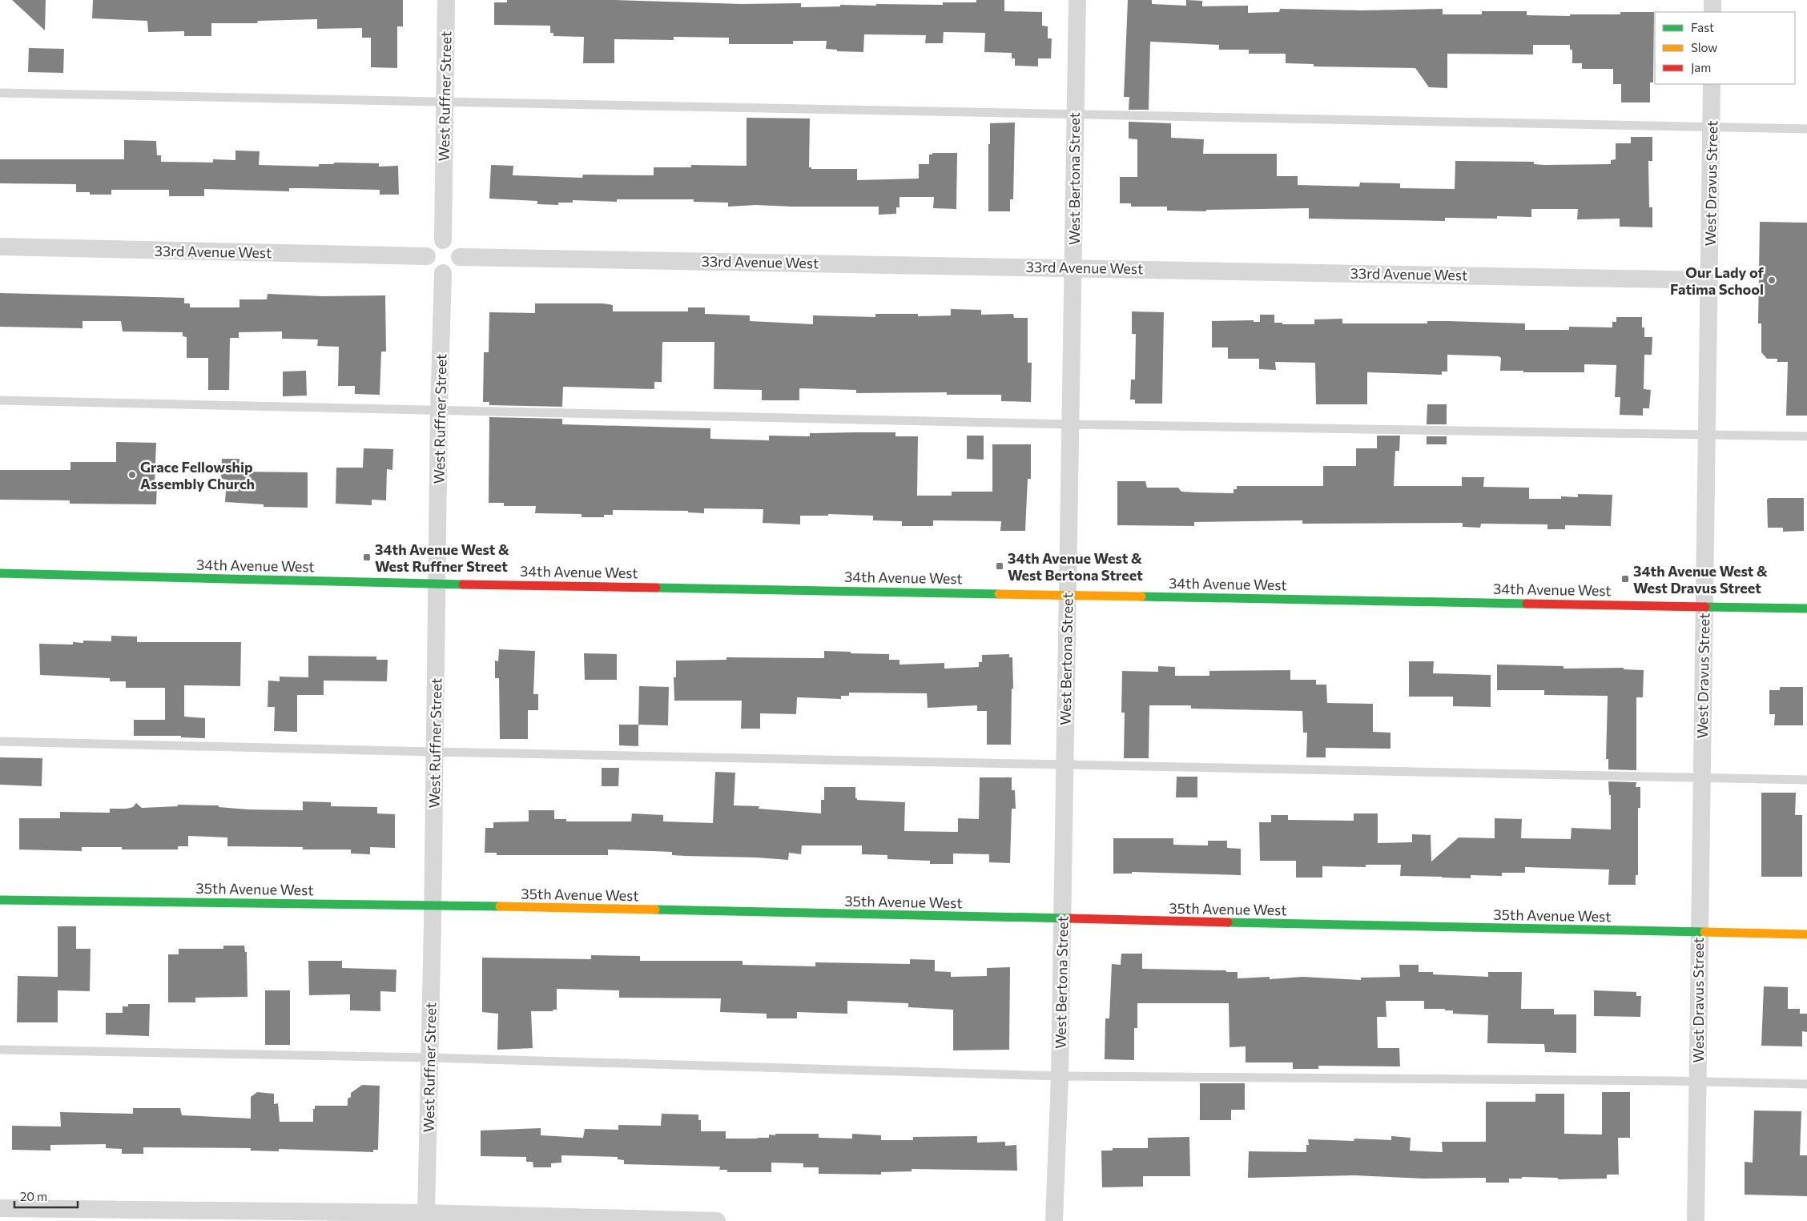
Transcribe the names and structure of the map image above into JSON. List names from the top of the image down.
{
  "streets": {
    "street": [
      "West Ruffner Street",
      "West Bertona Street",
      "West Dravus Street",
      "33rd Avenue West",
      "34th Avenue West",
      "35th Avenue West"
    ]
  },
  "crossings": [
    ["West Ruffner Street", "33rd Avenue West"],
    ["West Ruffner Street", "34th Avenue West"],
    ["West Ruffner Street", "35th Avenue West"],
    ["West Bertona Street", "33rd Avenue West"],
    ["West Bertona Street", "34th Avenue West"],
    ["West Bertona Street", "35th Avenue West"],
    ["West Dravus Street", "33rd Avenue West"],
    ["West Dravus Street", "34th Avenue West"],
    ["West Dravus Street", "35th Avenue West"]
  ],
  "places": {
    "other": ["Our Lady of Fatima School", "Grace Fellowship Assembly Church"],
    "transit": ["34th Avenue West & West Ruffner Street", "34th Avenue West & West Bertona Street", "34th Avenue West & West Dravus Street"]
  },
  "legend": ["Fast", "Slow", "Jam"],
  "scale_bar": "20 m"
}
